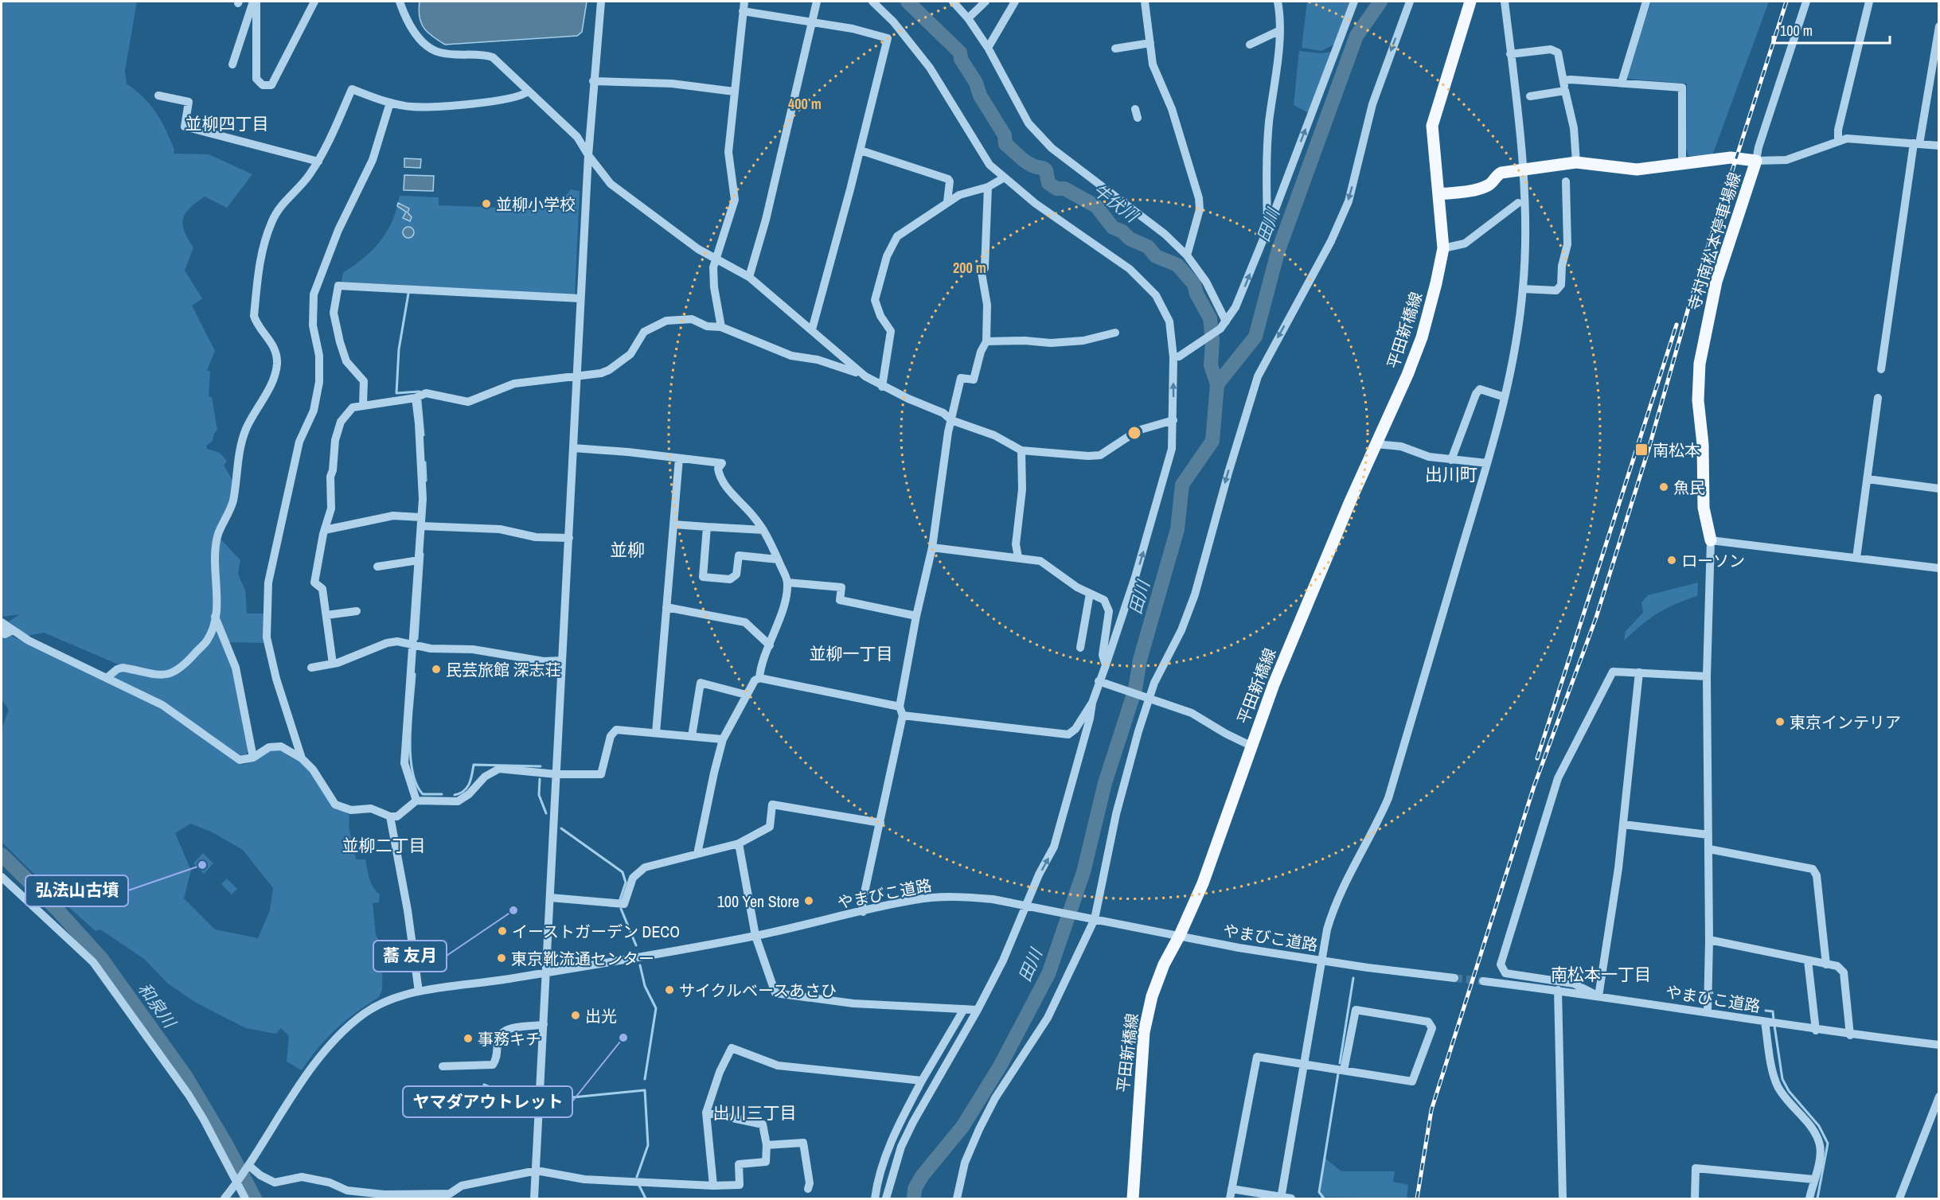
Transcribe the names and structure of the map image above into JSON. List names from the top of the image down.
{
  "streets": {
    "main road": ["寺村南松本停車場線", "平田新橋線"],
    "street": ["やまびこ道路"]
  },
  "crossings": [
    ["寺村南松本停車場線", "平田新橋線"],
    ["平田新橋線", "やまびこ道路"]
  ],
  "districts": [
    "並柳四丁目",
    "出川町",
    "並柳",
    "並柳一丁目",
    "並柳二丁目",
    "南松本一丁目",
    "出川三丁目"
  ],
  "water": ["牛伏川", "田川", "和泉川"],
  "places": {
    "other": [
      "並柳小学校",
      "魚民",
      "ローソン",
      "民芸旅館 深志荘",
      "東京インテリア",
      "弘法山古墳",
      "100 Yen Store",
      "蕎 友月",
      "イーストガーデン DECO",
      "東京靴流通センター",
      "サイクルベースあさひ",
      "出光",
      "ヤマダアウトレット",
      "事務キチ"
    ],
    "transit": ["南松本"]
  },
  "scale_bar": "100 m",
  "rings": ["400 m", "200 m"]
}
